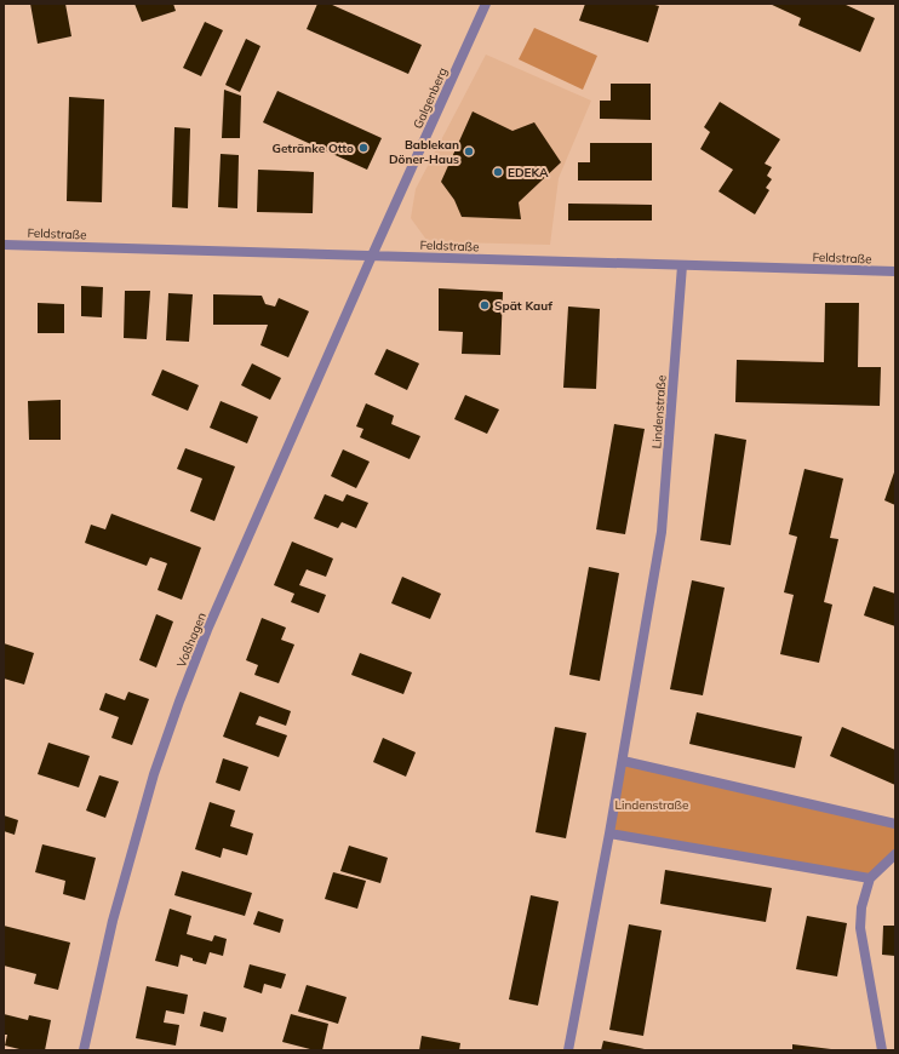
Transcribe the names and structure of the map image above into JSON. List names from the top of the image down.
{
  "streets": {
    "street": [
      "Galgenberg",
      "Feldstraße",
      "Lindenstraße",
      "Voßhagen"
    ]
  },
  "crossings": [
    ["Galgenberg", "Feldstraße"],
    ["Galgenberg", "Voßhagen"],
    ["Feldstraße", "Lindenstraße"],
    ["Feldstraße", "Voßhagen"]
  ],
  "parks": ["Lindenstraße"],
  "places": [
    "Getränke Otto",
    "Bablekan Döner-Haus",
    "EDEKA",
    "Spät Kauf"
  ]
}
